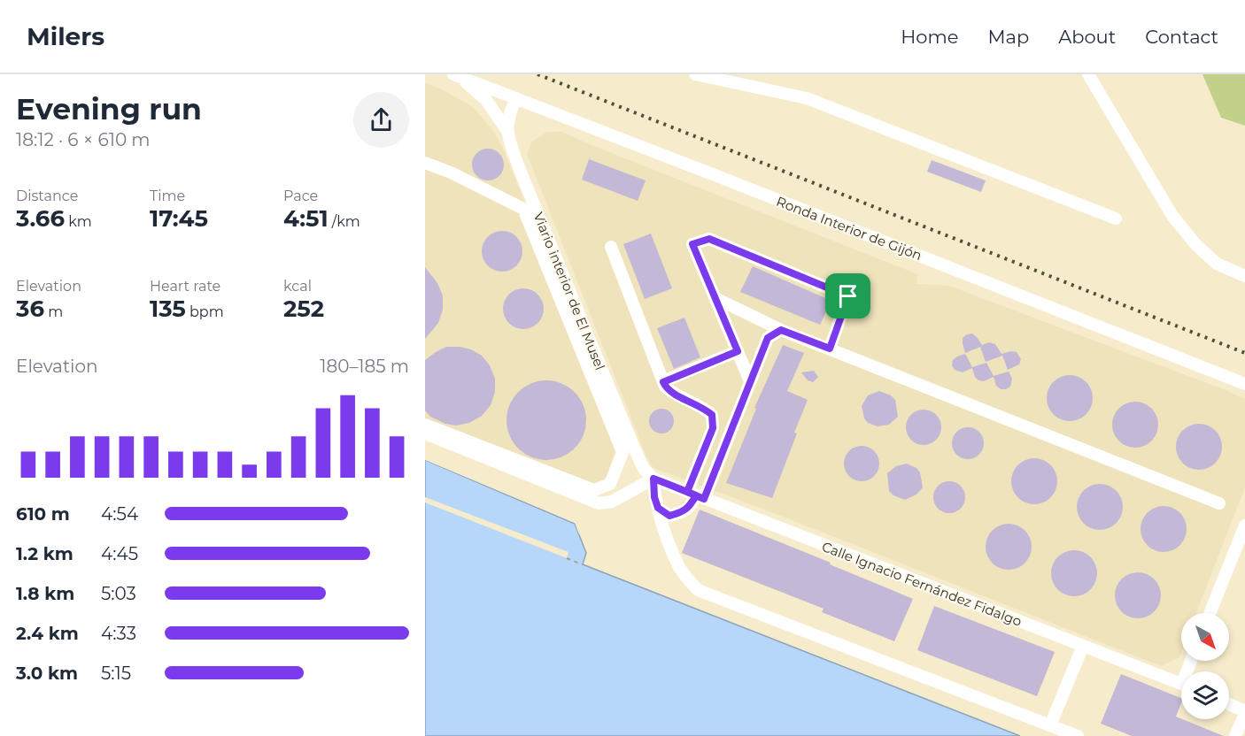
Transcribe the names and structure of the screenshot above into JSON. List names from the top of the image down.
{
  "streets": {
    "street": ["Ronda Interior de Gijón", "Viario interior de El Musel", "Calle Ignacio Fernández Fidalgo"]
  },
  "crossings": [
    ["Ronda Interior de Gijón", "Viario interior de El Musel"],
    ["Viario interior de El Musel", "Calle Ignacio Fernández Fidalgo"]
  ],
  "north": "bottom right",
  "page": {
    "header": "Milers",
    "nav": [
      "Home",
      "Map",
      "About",
      "Contact"
    ],
    "heading": ["Evening run", "18:12 · 6 × 610 m"],
    "stats": [
      ["Distance", "3.66 km"],
      ["Time", "17:45"],
      ["Pace", "4:51 /km"],
      ["Elevation", "36 m"],
      ["Heart rate", "135 bpm"],
      ["kcal", "252"]
    ],
    "chart": ["Elevation", "180–185 m"],
    "list": [
      {
        "name": "610 m",
        "note": "4:54"
      },
      {
        "name": "1.2 km",
        "note": "4:45"
      },
      {
        "name": "1.8 km",
        "note": "5:03"
      },
      {
        "name": "2.4 km",
        "note": "4:33"
      },
      {
        "name": "3.0 km",
        "note": "5:15"
      }
    ]
  }
}
